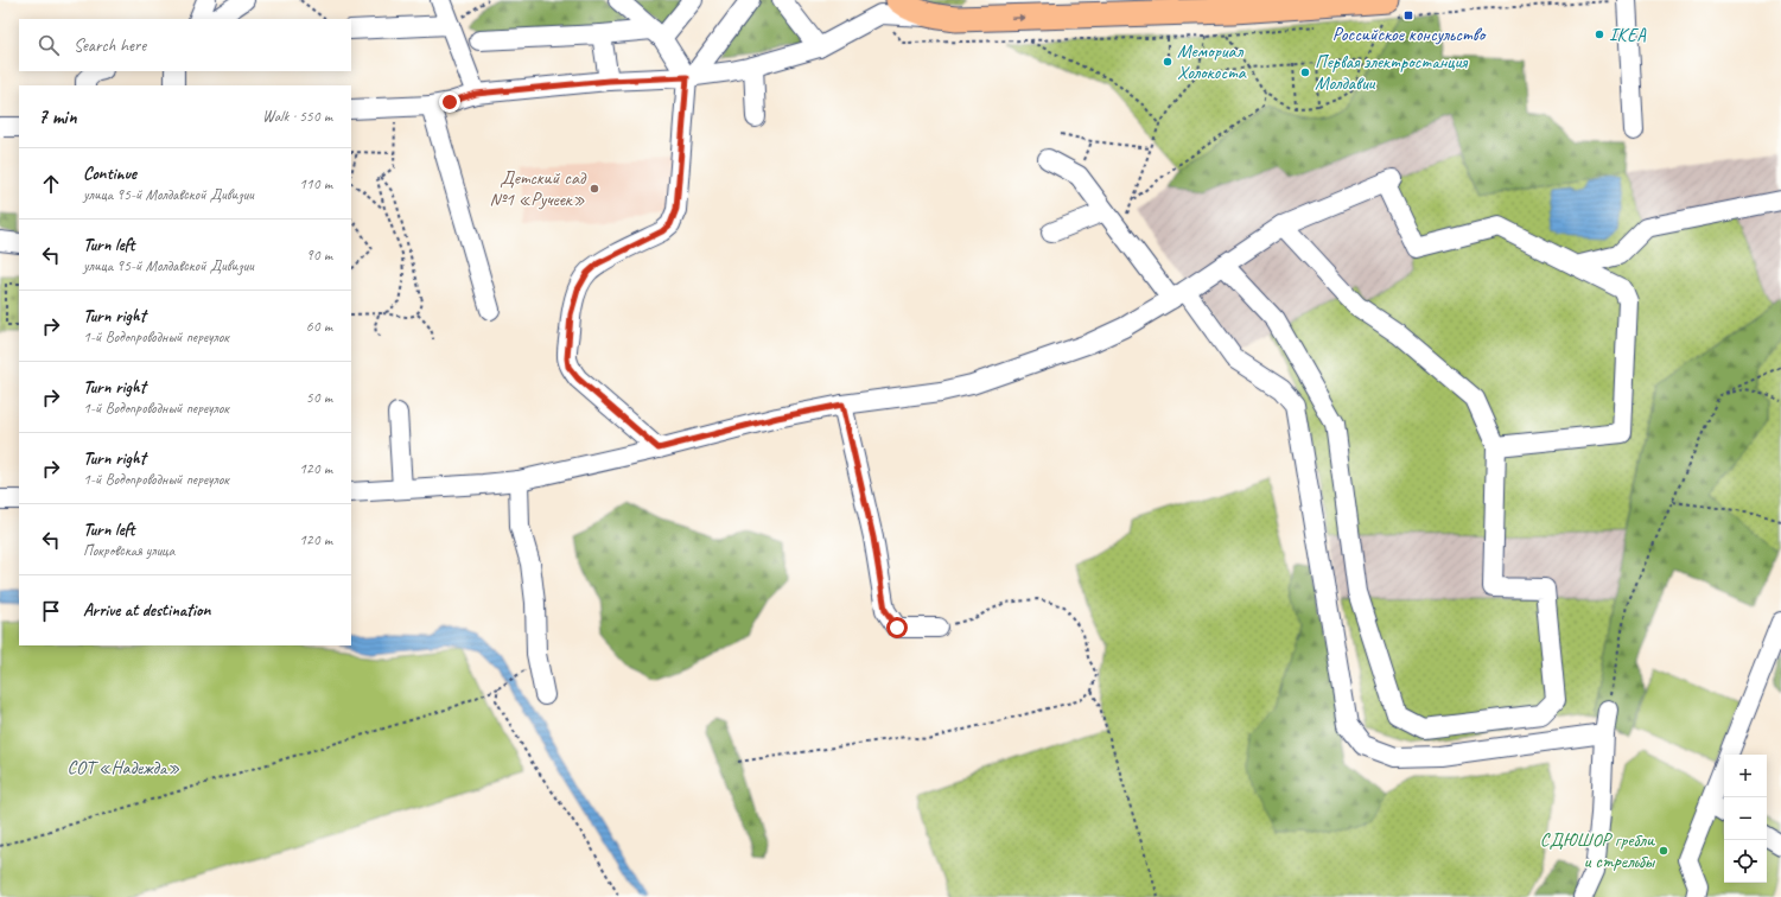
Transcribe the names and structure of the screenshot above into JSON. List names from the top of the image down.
{
  "parks": ["СОТ «Надежда»"],
  "places": {
    "transit": ["Российское консульство"],
    "other": [
      "IKEA",
      "Мемориал Холокоста",
      "Первая электростанция Молдавии",
      "Детский сад №1 «Ручеек»",
      "СДЮШОР гребли и стрельбы"
    ]
  },
  "page": {
    "search": "Search here",
    "heading": ["7 min", "Walk · 550 m"],
    "list": [
      ["Continue", "улица 95-й Молдавской Дивизии", "110 m"],
      ["Turn left", "улица 95-й Молдавской Дивизии", "90 m"],
      ["Turn right", "1-й Водопроводный переулок", "60 m"],
      ["Turn right", "1-й Водопроводный переулок", "50 m"],
      ["Turn right", "1-й Водопроводный переулок", "120 m"],
      ["Turn left", "Покровская улица", "120 m"],
      "Arrive at destination"
    ],
    "map_buttons": ["+", "−"]
  }
}
